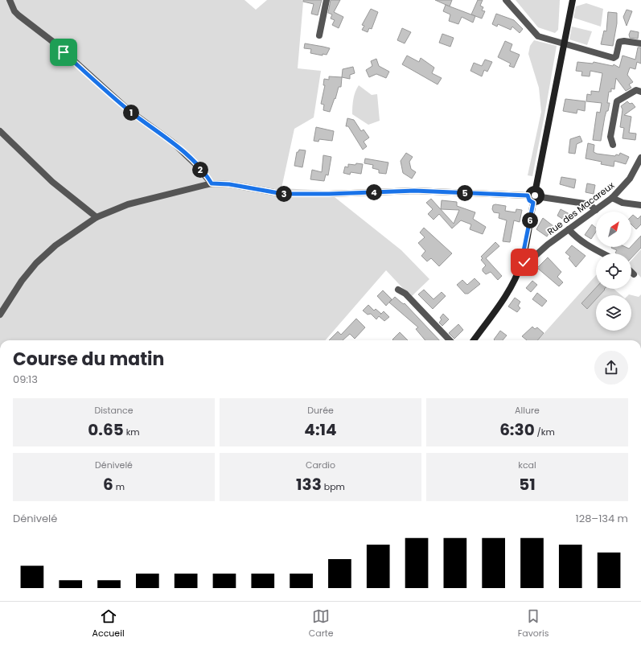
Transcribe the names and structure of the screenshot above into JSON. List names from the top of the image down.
{
  "streets": {
    "street": ["Rue des Macareux"]
  },
  "north": "top right",
  "page": {
    "pins": [
      "1",
      "2",
      "4",
      "5",
      "3",
      "6"
    ],
    "heading": ["Course du matin", "09:13"],
    "stats": [
      ["Distance", "0.65 km"],
      ["Durée", "4:14"],
      ["Allure", "6:30 /km"],
      ["Dénivelé", "6 m"],
      ["Cardio", "133 bpm"],
      ["kcal", "51"]
    ],
    "chart": ["Dénivelé", "128–134 m"],
    "tabs": ["Accueil", "Carte", "Favoris"]
  }
}
